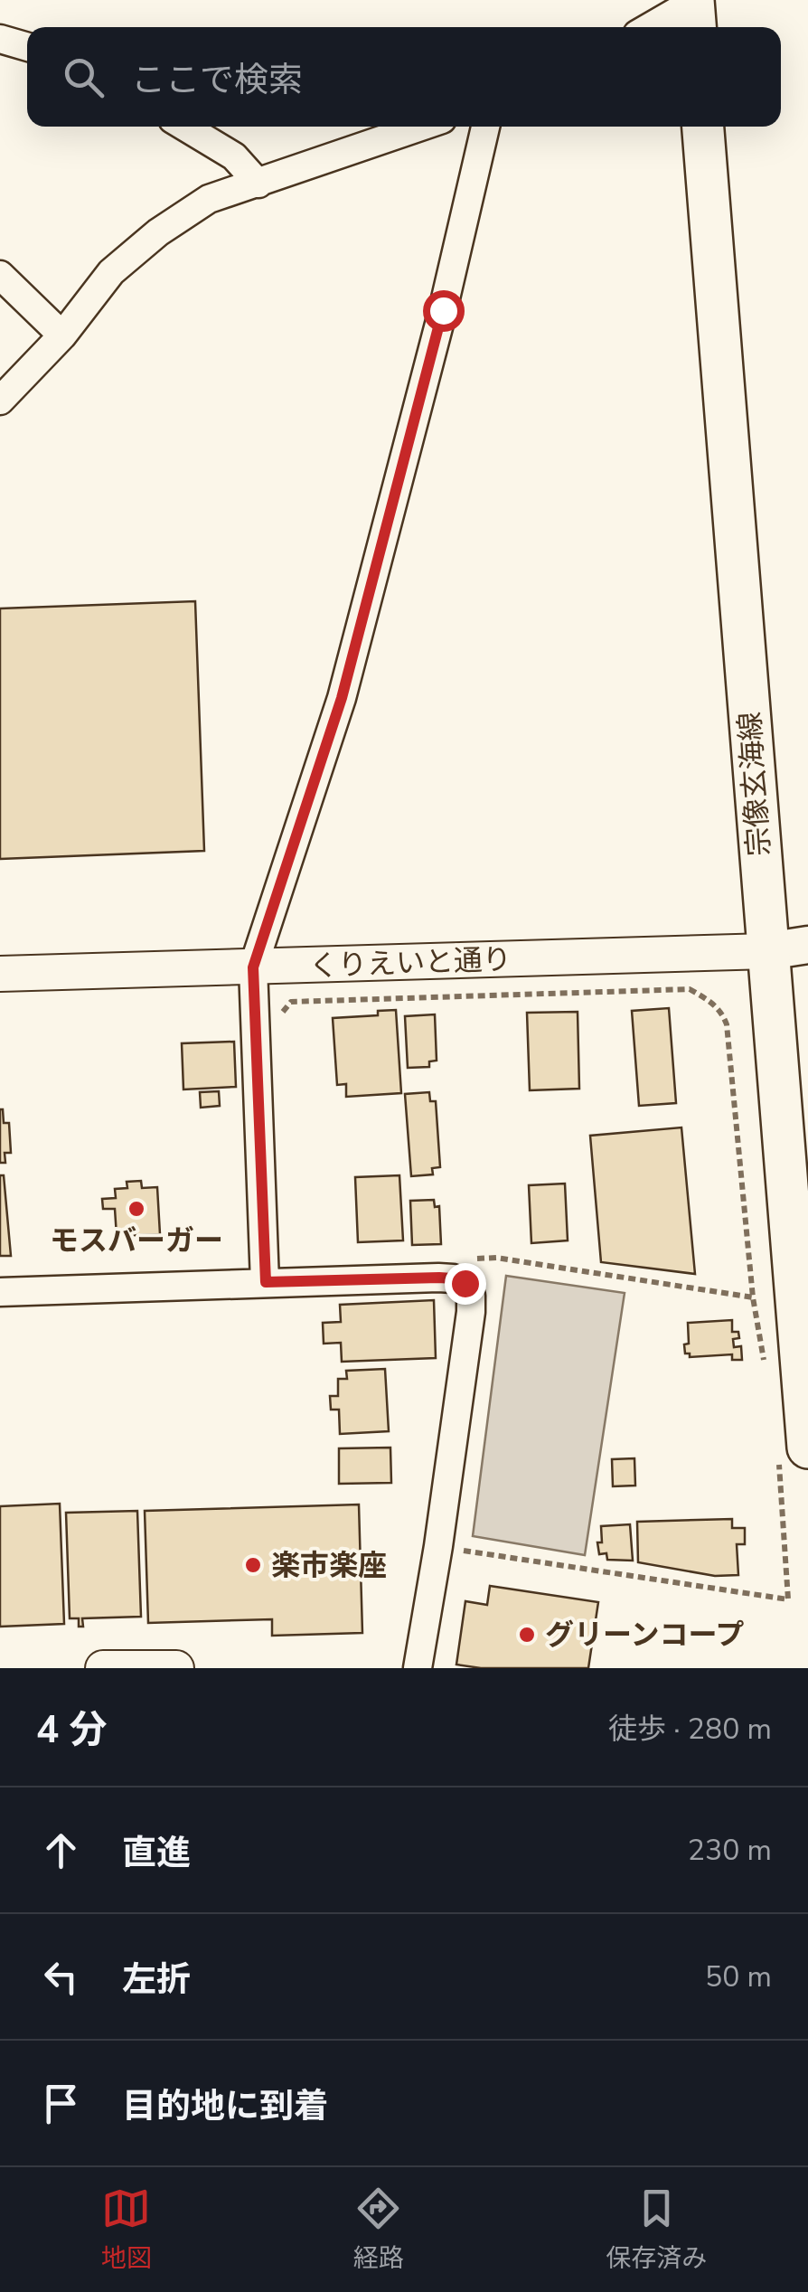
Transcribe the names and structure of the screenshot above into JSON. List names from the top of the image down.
{
  "streets": {
    "main road": ["宗像玄海線"],
    "street": ["くりえいと通り"]
  },
  "crossings": [
    ["宗像玄海線", "くりえいと通り"]
  ],
  "places": ["モスバーガー", "楽市楽座", "グリーンコープ"],
  "page": {
    "search": "ここで検索",
    "heading": ["4 分", "徒歩 · 280 m"],
    "list": [
      ["直進", "230 m"],
      ["左折", "50 m"],
      "目的地に到着"
    ],
    "nav": ["地図", "経路", "保存済み"]
  }
}
